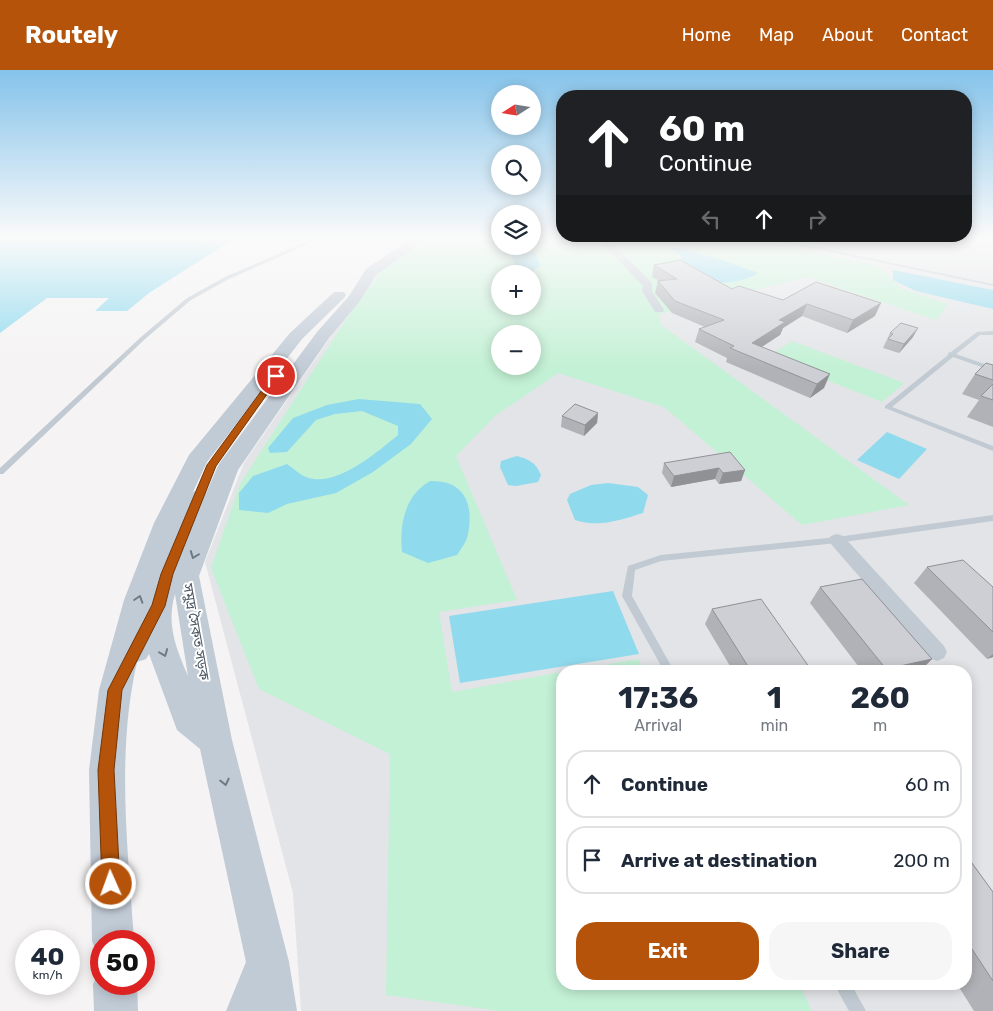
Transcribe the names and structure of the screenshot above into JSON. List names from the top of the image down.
{
  "streets": {
    "main road": ["সমুদ্র সৈকত সড়ক"]
  },
  "north": "left",
  "page": {
    "header": "Routely",
    "nav": [
      "Home",
      "Map",
      "About",
      "Contact"
    ],
    "map_buttons": ["+", "−"],
    "turn": ["60 m", "Continue"],
    "eta": [
      "17:36",
      "Arrival",
      "1",
      "min",
      "260",
      "m"
    ],
    "list": [
      {
        "name": "Continue",
        "value": "60 m"
      },
      {
        "name": "Arrive at destination",
        "value": "200 m"
      }
    ],
    "buttons": ["Exit", "Share"],
    "speed": "40 km/h",
    "limit": "50"
  }
}
